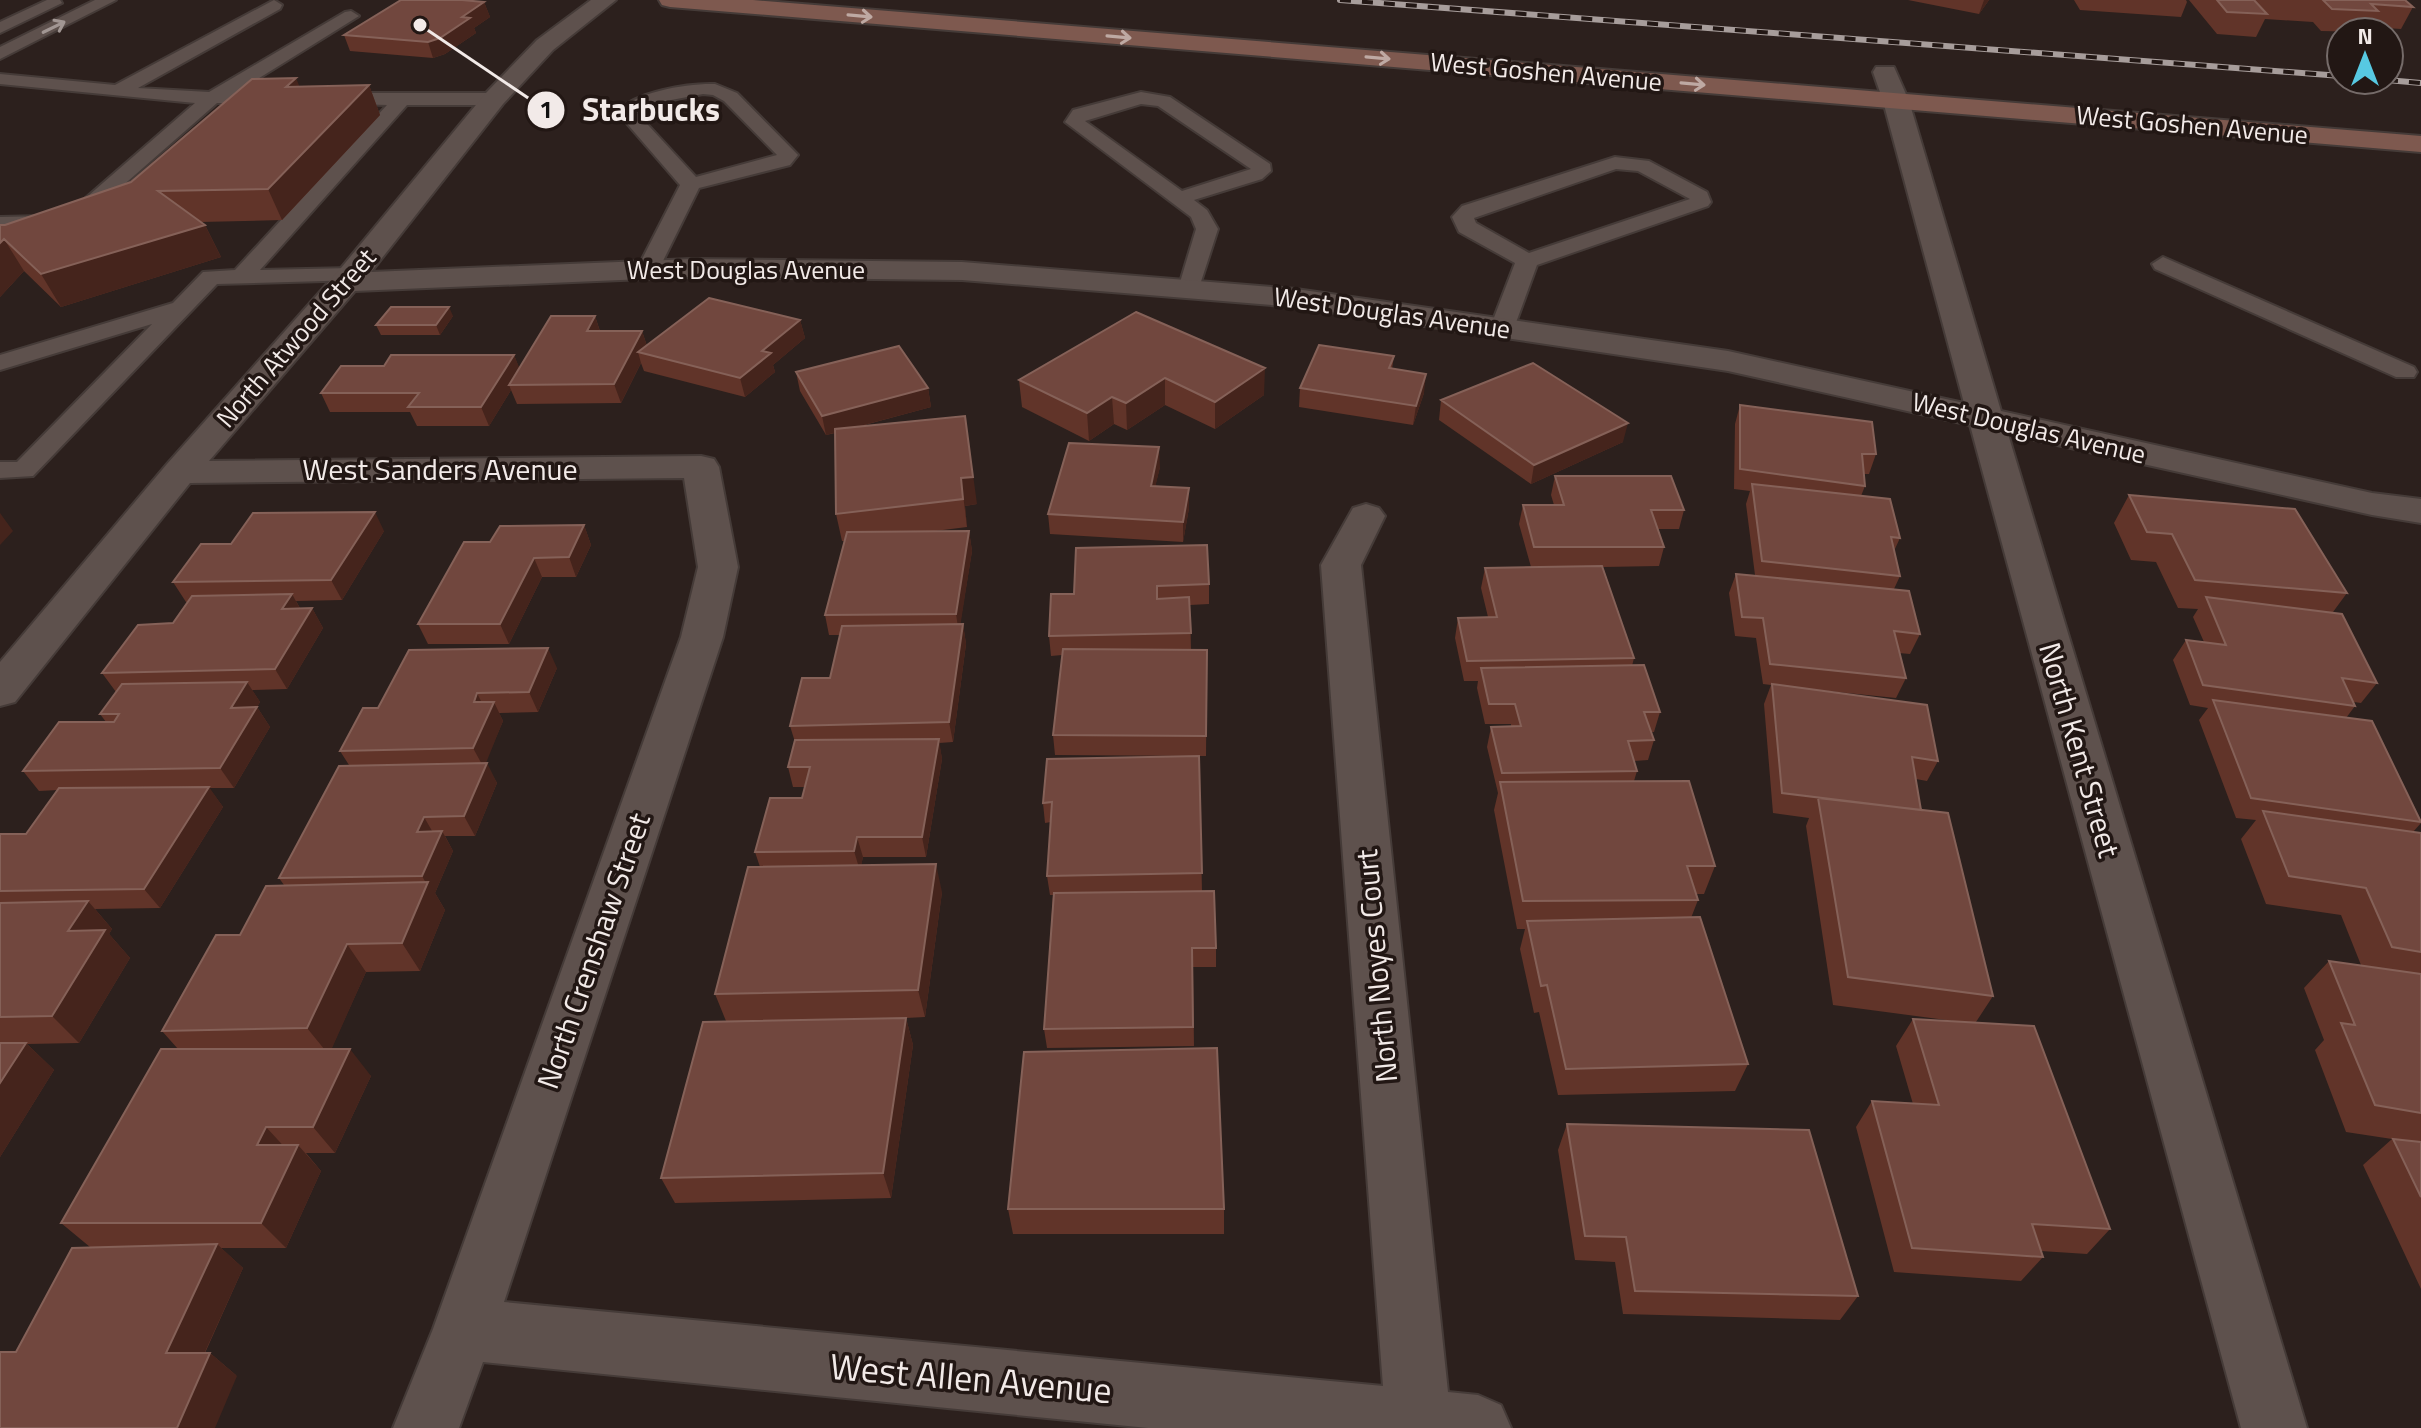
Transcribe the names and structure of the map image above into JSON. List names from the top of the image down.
{
  "streets": {
    "main road": ["West Goshen Avenue"],
    "street": [
      "West Douglas Avenue",
      "North Atwood Street",
      "West Sanders Avenue",
      "North Kent Street",
      "North Crenshaw Street",
      "North Noyes Court",
      "West Allen Avenue"
    ]
  },
  "crossings": [
    ["West Goshen Avenue", "North Kent Street"],
    ["West Douglas Avenue", "North Atwood Street"],
    ["West Douglas Avenue", "North Kent Street"],
    ["North Atwood Street", "West Sanders Avenue"],
    ["West Sanders Avenue", "North Crenshaw Street"],
    ["North Crenshaw Street", "West Allen Avenue"],
    ["North Noyes Court", "West Allen Avenue"]
  ],
  "one_way": ["West Goshen Avenue"],
  "places": ["Starbucks"],
  "north": "top"
}
